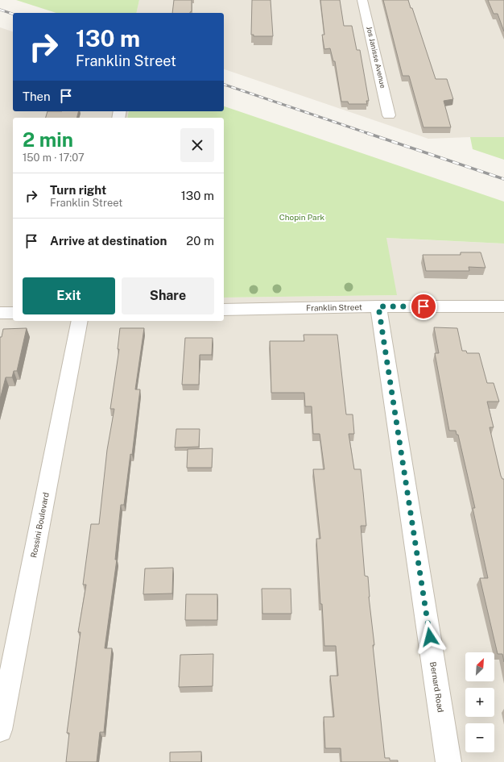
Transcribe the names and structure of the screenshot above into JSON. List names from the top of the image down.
{
  "streets": {
    "street": [
      "Jos Janisse Avenue",
      "Franklin Street",
      "Rossini Boulevard",
      "Bernard Road"
    ]
  },
  "crossings": [
    ["Franklin Street", "Bernard Road"]
  ],
  "parks": ["Chopin Park"],
  "north": "top right",
  "page": {
    "turn": ["130 m", "Franklin Street"],
    "then": "Then",
    "heading": ["2 min", "150 m · 17:07"],
    "list": [
      {
        "name": "Turn right",
        "note": "Franklin Street",
        "value": "130 m"
      },
      {
        "name": "Arrive at destination",
        "value": "20 m"
      }
    ],
    "buttons": ["Exit", "Share"],
    "map_buttons": ["+", "−"]
  }
}
